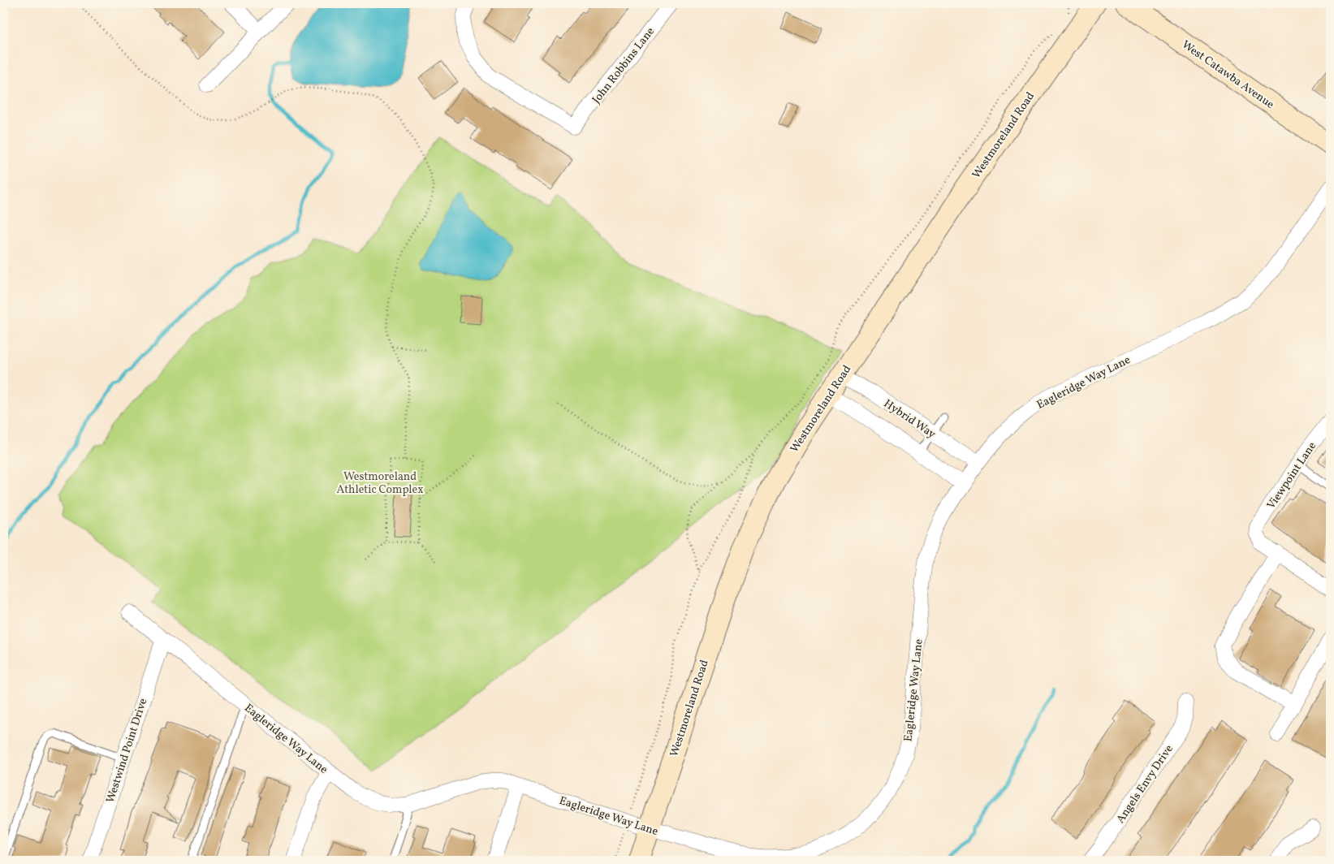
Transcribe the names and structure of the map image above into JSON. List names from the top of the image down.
{
  "streets": {
    "street": [
      "John Robbins Lane",
      "West Catawba Avenue",
      "Westmoreland Road",
      "Eagleridge Way Lane",
      "Hybrid Way",
      "Viewpoint Lane",
      "Westwind Point Drive",
      "Angels Envy Drive"
    ]
  },
  "crossings": [
    ["Westmoreland Road", "Eagleridge Way Lane"],
    ["Westmoreland Road", "Hybrid Way"],
    ["Eagleridge Way Lane", "Hybrid Way"],
    ["Eagleridge Way Lane", "Westwind Point Drive"]
  ],
  "parks": ["Westmoreland Athletic Complex"]
}
